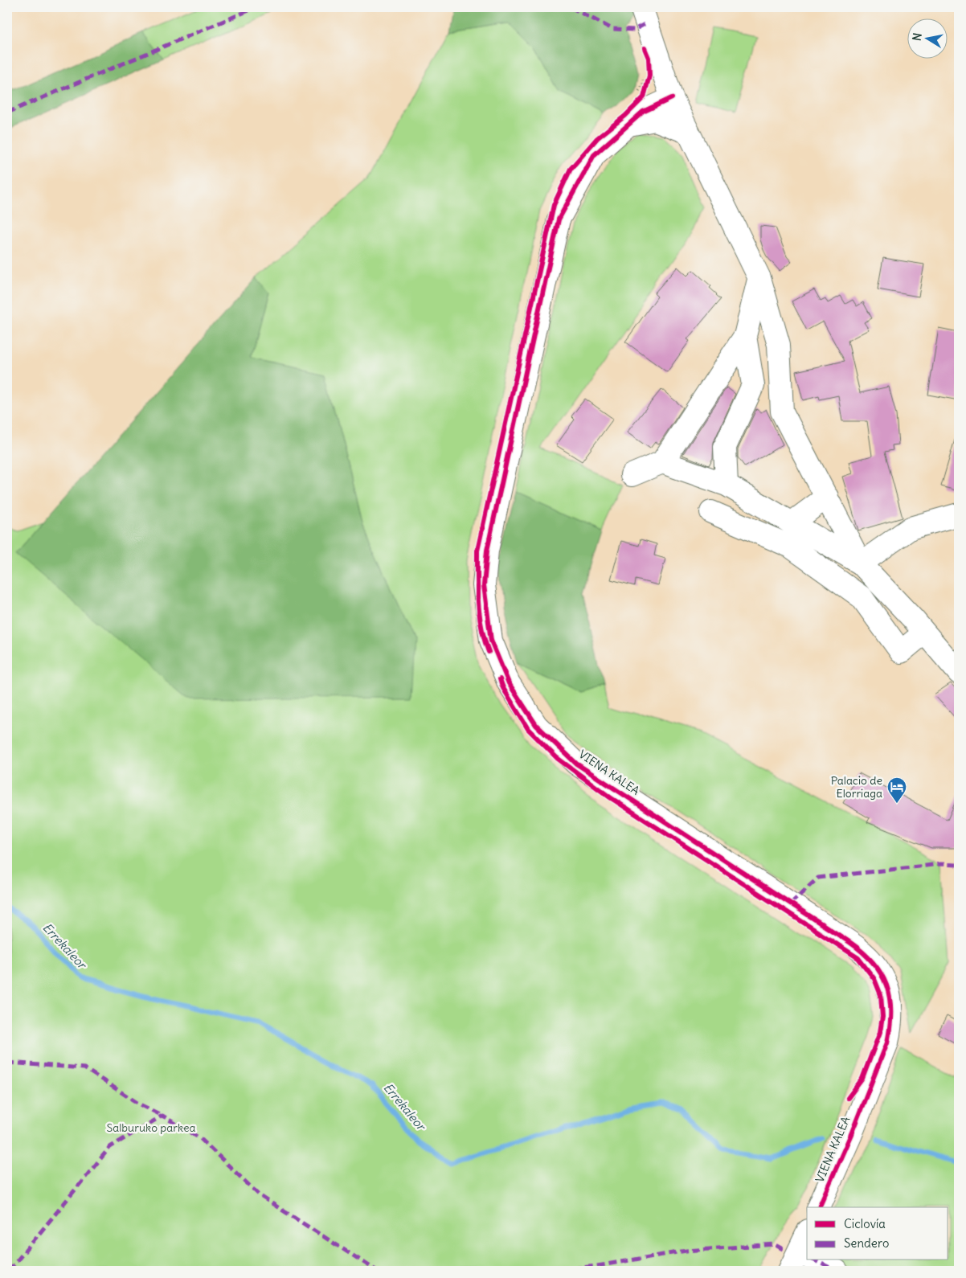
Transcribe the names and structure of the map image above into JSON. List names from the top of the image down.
{
  "streets": {
    "street": ["VIENA KALEA"]
  },
  "water": ["Errekaleor"],
  "parks": ["Salburuko parkea"],
  "places": {
    "hotel": ["Palacio de Elorriaga"]
  },
  "legend": ["Ciclovía", "Sendero"],
  "north": "left"
}
